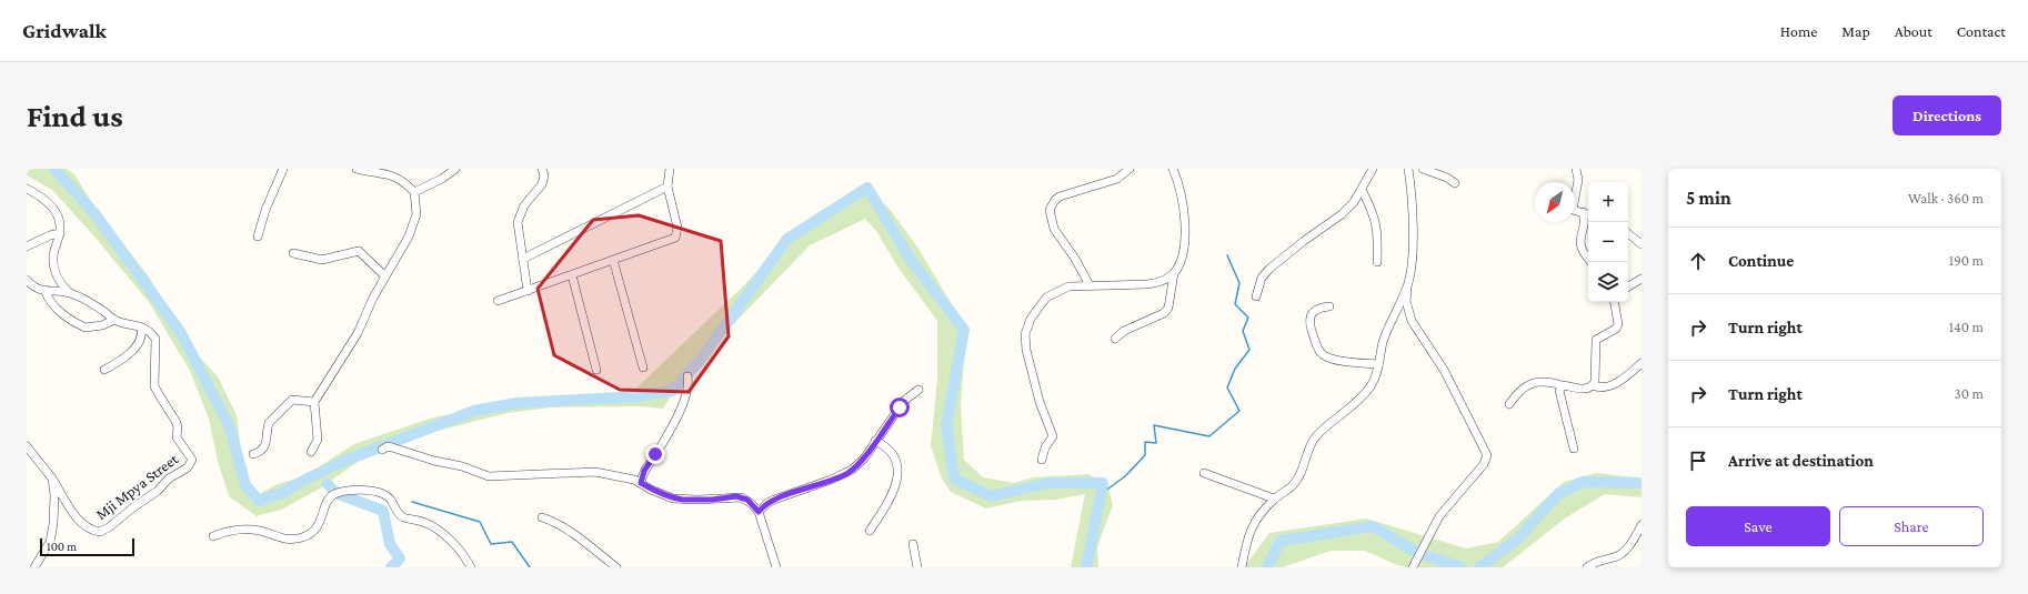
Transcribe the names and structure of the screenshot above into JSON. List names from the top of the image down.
{
  "streets": {
    "street": ["Mji Mpya Street"]
  },
  "scale_bar": "100 m",
  "north": "bottom left",
  "page": {
    "header": "Gridwalk",
    "nav": [
      "Home",
      "Map",
      "About",
      "Contact"
    ],
    "buttons": [
      "Directions",
      ["Save", "Share"]
    ],
    "title": "Find us",
    "heading": ["5 min", "Walk · 360 m"],
    "map_buttons": ["+", "−"],
    "list": [
      ["Continue", "190 m"],
      ["Turn right", "140 m"],
      ["Turn right", "30 m"],
      "Arrive at destination"
    ],
    "scale": "100 m"
  }
}
